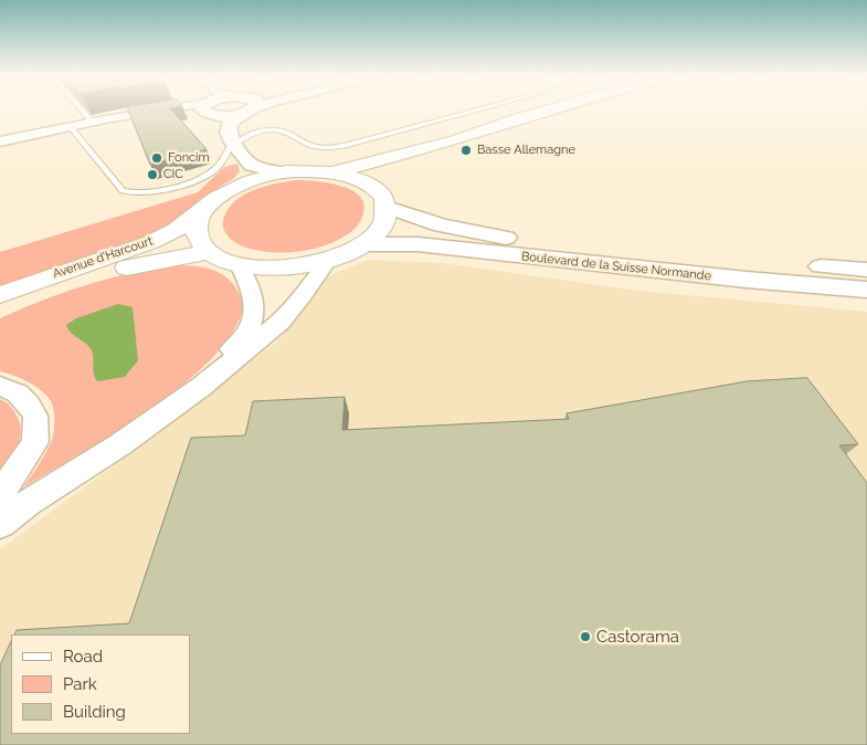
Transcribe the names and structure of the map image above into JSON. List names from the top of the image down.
{
  "streets": {
    "main road": ["Avenue d'Harcourt"],
    "street": ["Boulevard de la Suisse Normande"]
  },
  "places": [
    "Basse Allemagne",
    "Foncim",
    "CIC",
    "Castorama"
  ],
  "legend": ["Road", "Park", "Building"]
}
